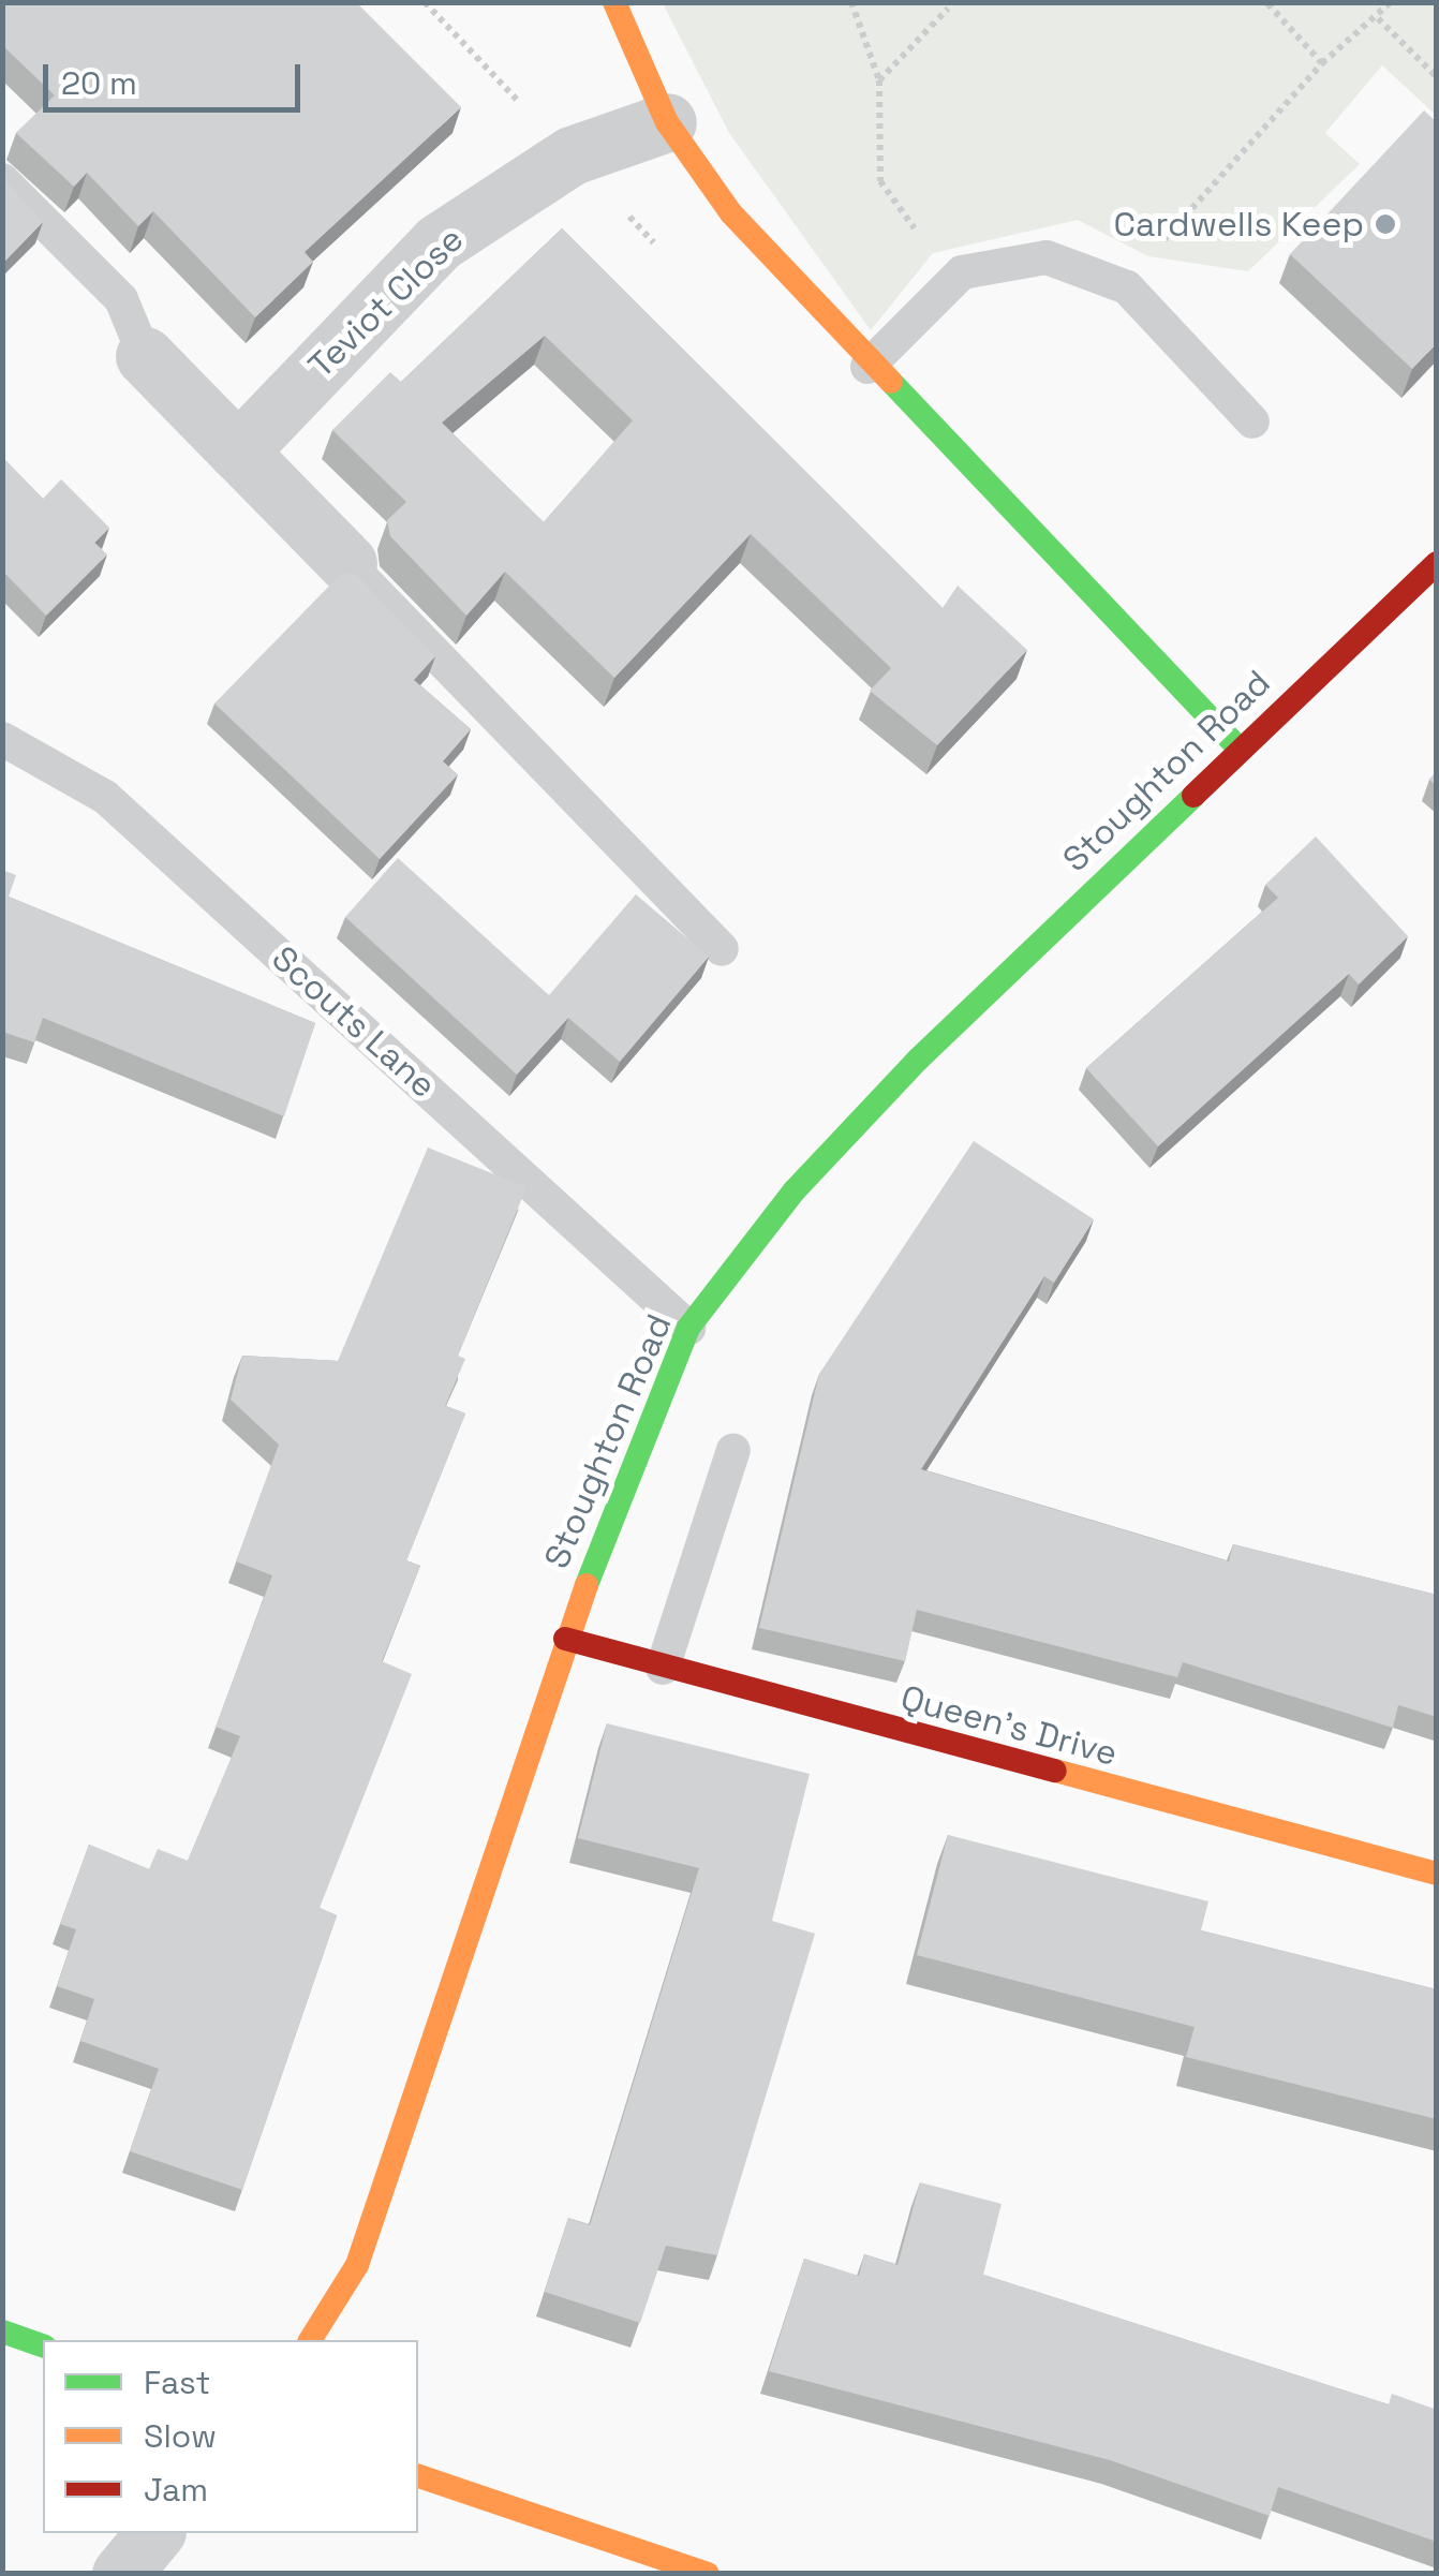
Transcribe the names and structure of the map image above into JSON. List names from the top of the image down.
{
  "streets": {
    "street": ["Teviot Close", "Stoughton Road", "Queen's Drive"],
    "lane": ["Scouts Lane"]
  },
  "crossings": [
    ["Stoughton Road", "Scouts Lane"],
    ["Stoughton Road", "Queen's Drive"]
  ],
  "places": ["Cardwells Keep"],
  "legend": ["Fast", "Slow", "Jam"],
  "scale_bar": "20 m"
}
